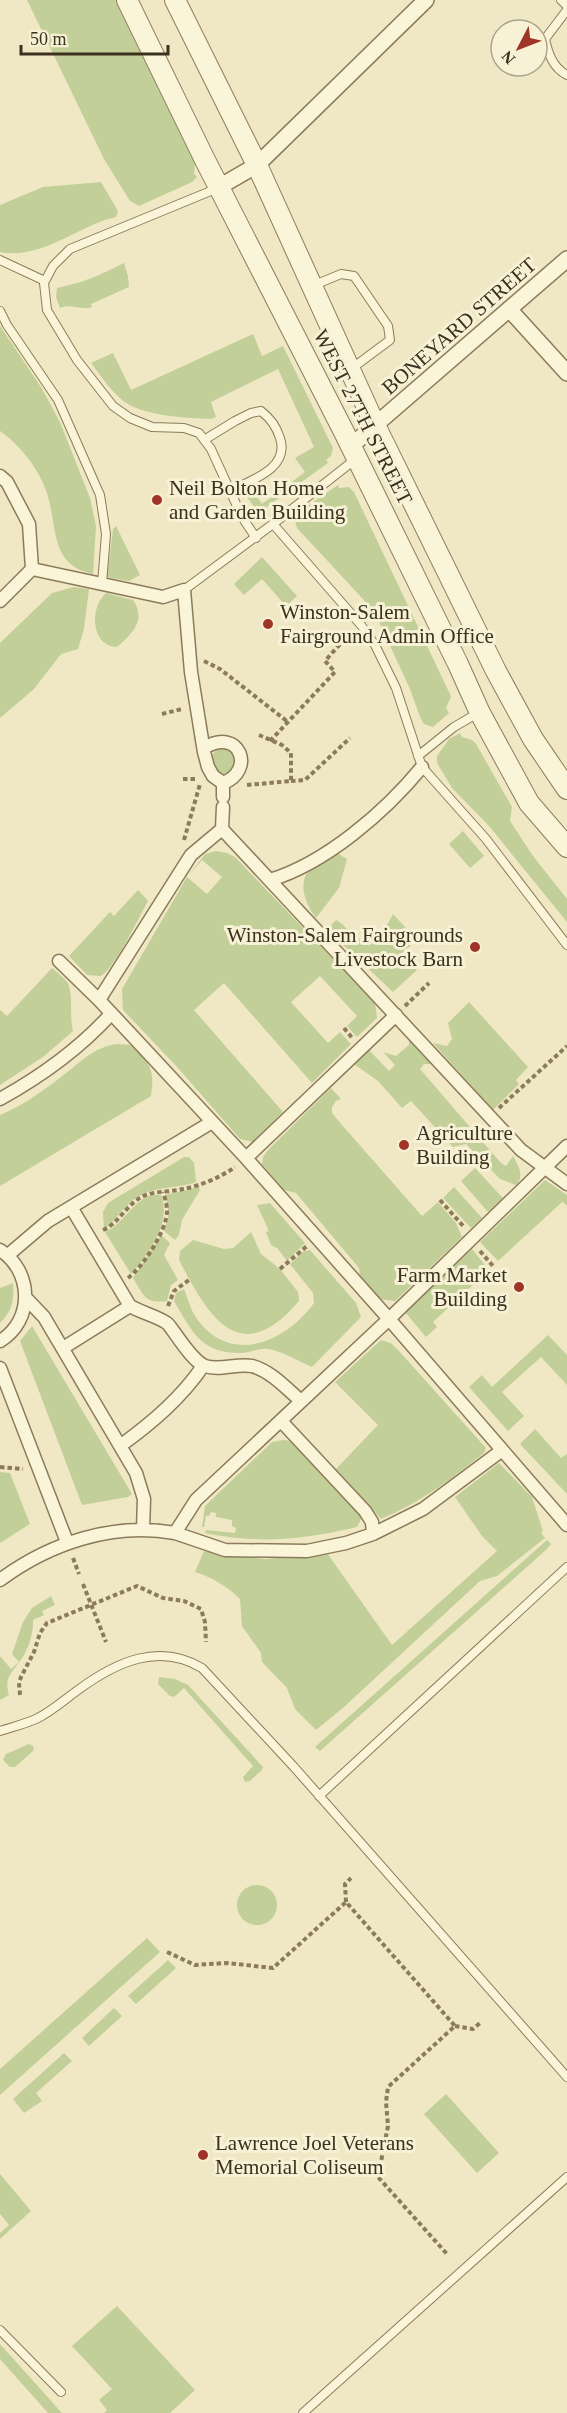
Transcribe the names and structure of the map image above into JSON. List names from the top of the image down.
{
  "streets": {
    "street": ["BONEYARD STREET", "WEST 27TH STREET"]
  },
  "crossings": [
    ["BONEYARD STREET", "WEST 27TH STREET"]
  ],
  "places": [
    "Neil Bolton Home and Garden Building",
    "Winston-Salem Fairground Admin Office",
    "Winston-Salem Fairgrounds Livestock Barn",
    "Agriculture Building",
    "Farm Market Building",
    "Lawrence Joel Veterans Memorial Coliseum"
  ],
  "scale_bar": "50 m",
  "north": "bottom left"
}
